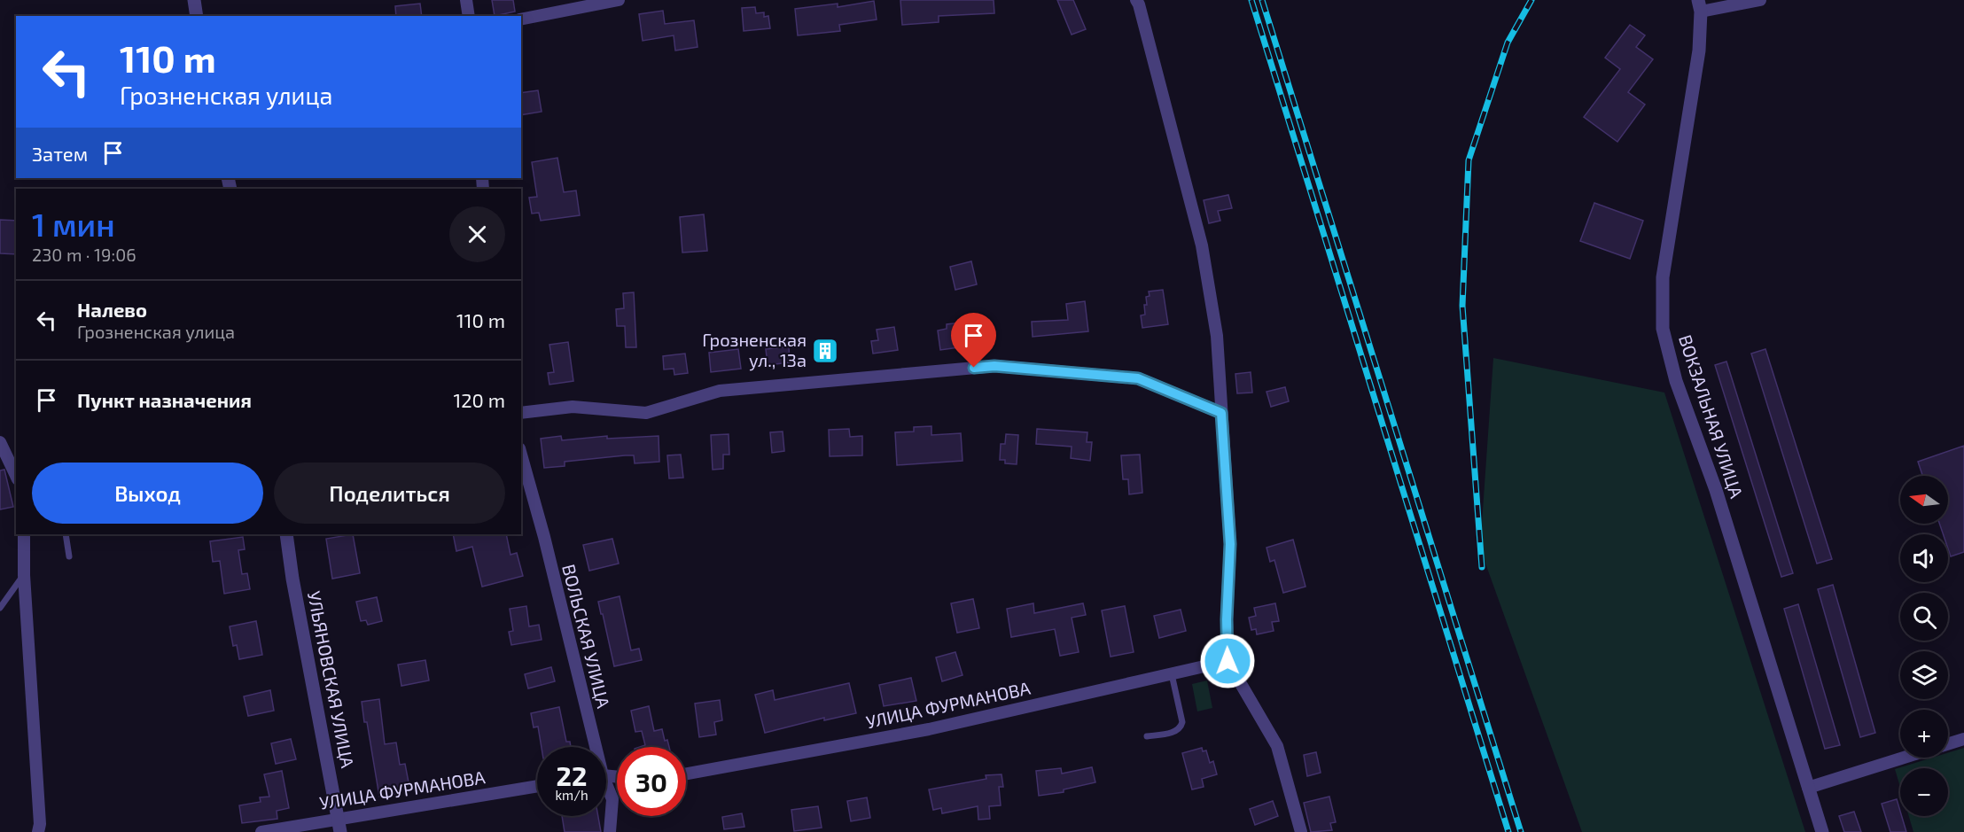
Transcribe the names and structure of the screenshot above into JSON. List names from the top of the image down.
{
  "streets": {
    "street": [
      "ВОКЗАЛЬНАЯ УЛИЦА",
      "ВОЛЬСКАЯ УЛИЦА",
      "УЛЬЯНОВСКАЯ УЛИЦА",
      "УЛИЦА ФУРМАНОВА"
    ]
  },
  "crossings": [
    ["УЛЬЯНОВСКАЯ УЛИЦА", "УЛИЦА ФУРМАНОВА"]
  ],
  "places": {
    "building": ["Грозненская ул., 13а"]
  },
  "north": "left",
  "page": {
    "turn": ["110 m", "Грозненская улица"],
    "then": "Затем",
    "heading": ["1 мин", "230 m · 19:06"],
    "list": [
      {
        "name": "Налево",
        "note": "Грозненская улица",
        "value": "110 m"
      },
      {
        "name": "Пункт назначения",
        "value": "120 m"
      }
    ],
    "buttons": ["Выход", "Поделиться"],
    "map_buttons": ["+", "−"],
    "speed": "22 km/h",
    "limit": "30"
  }
}
